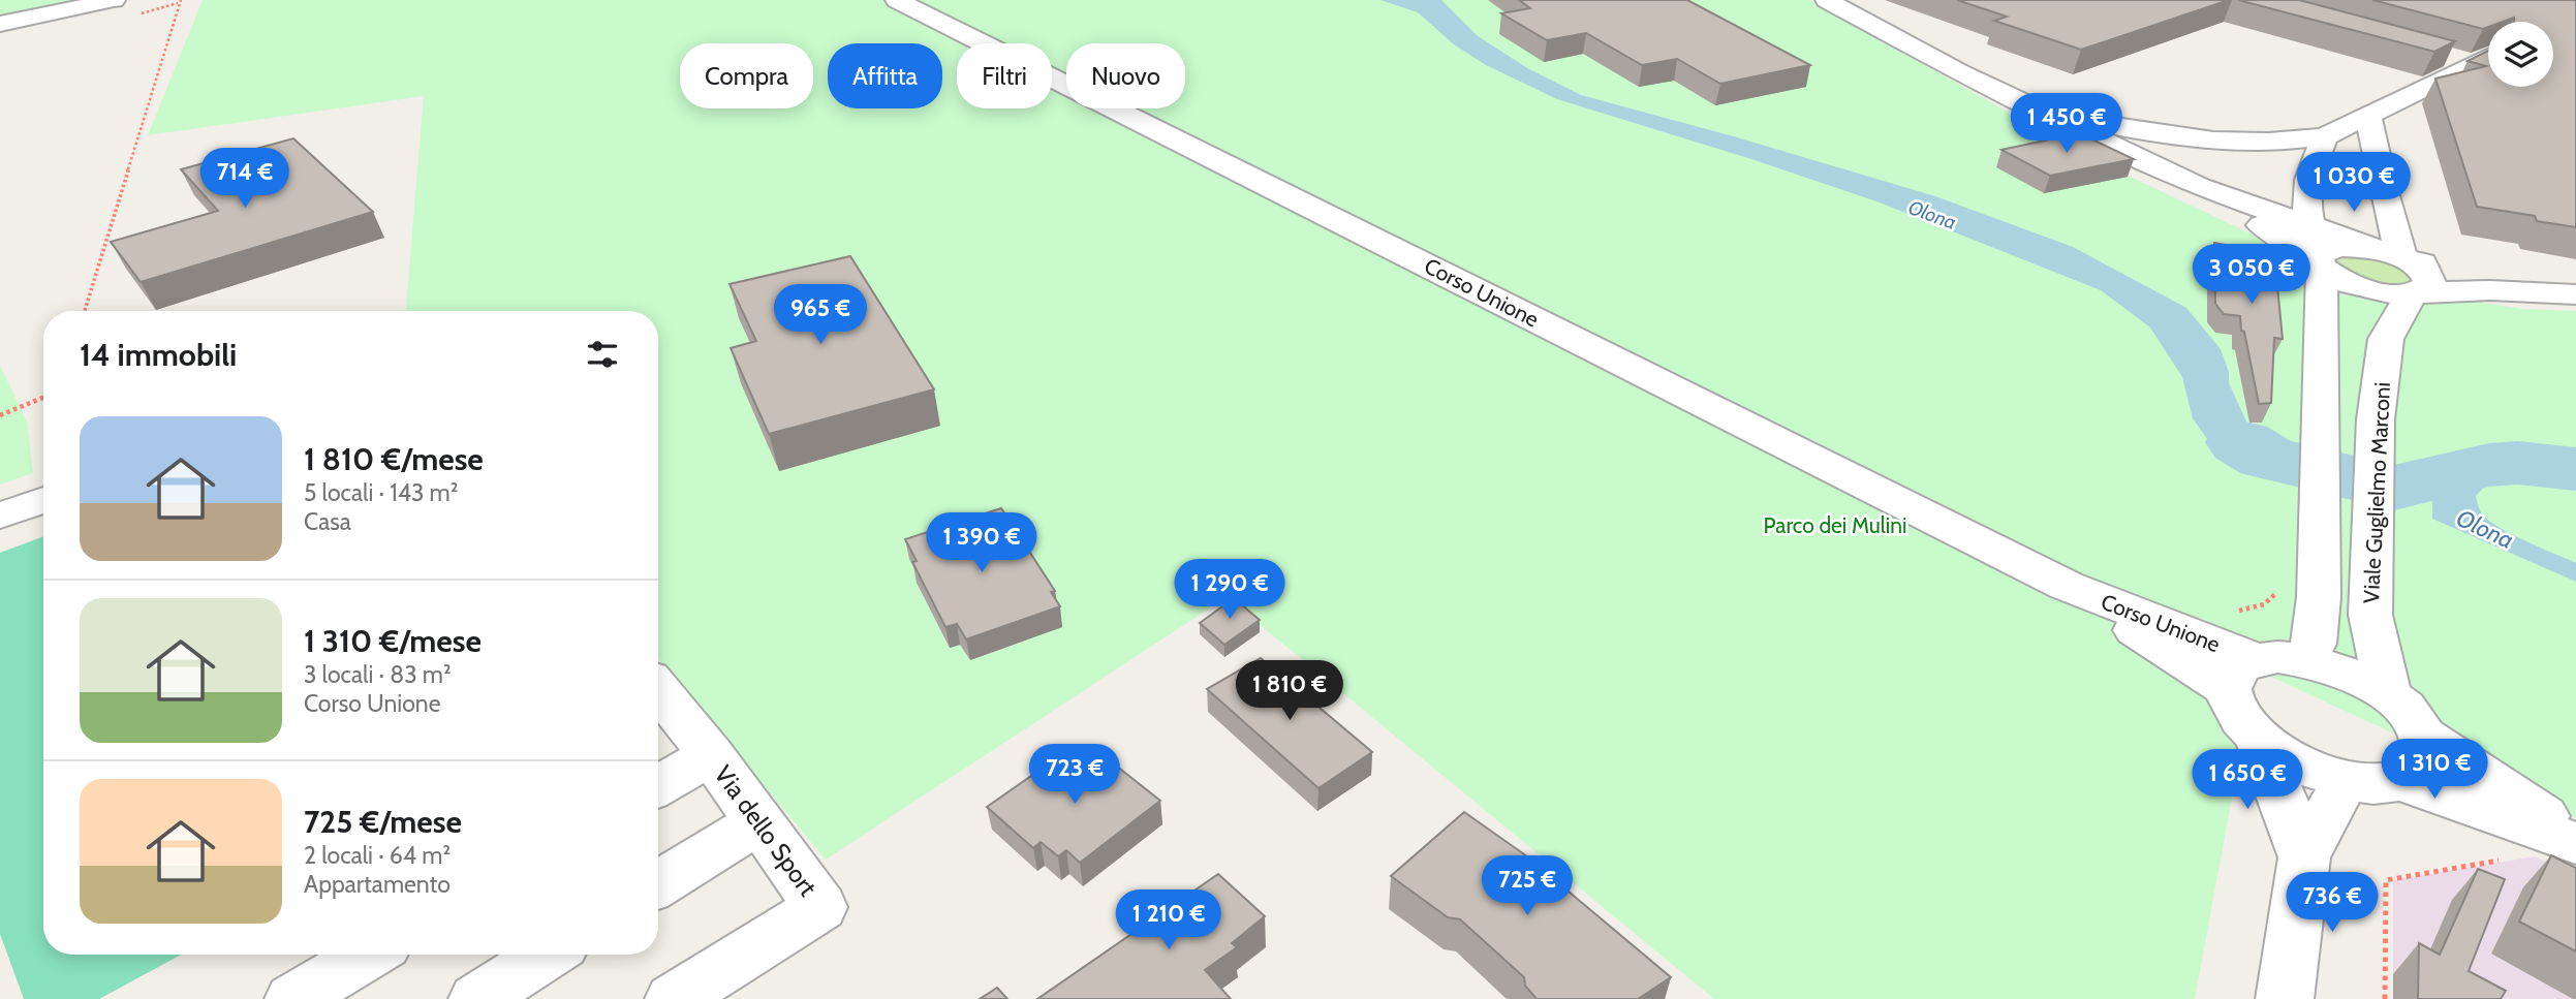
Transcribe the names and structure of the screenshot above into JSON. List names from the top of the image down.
{
  "streets": {
    "street": ["Corso Unione", "Viale Guglielmo Marconi", "Via dello Sport"]
  },
  "water": ["Olona"],
  "parks": ["Parco dei Mulini"],
  "page": {
    "chip": [
      "Compra",
      "Affitta",
      "Filtri",
      "Nuovo"
    ],
    "price": [
      "1 450 €",
      "714 €",
      "1 030 €",
      "3 050 €",
      "965 €",
      "1 390 €",
      "1 290 €",
      "1 810 €",
      "1 310 €",
      "723 €",
      "1 650 €",
      "725 €",
      "736 €",
      "1 210 €"
    ],
    "heading": "14 immobili",
    "list": [
      {
        "name": "1 810 €/mese",
        "note": "5 locali · 143 m² · Casa"
      },
      {
        "name": "1 310 €/mese",
        "note": "3 locali · 83 m² · Corso Unione"
      },
      {
        "name": "725 €/mese",
        "note": "2 locali · 64 m² · Appartamento"
      }
    ]
  }
}
